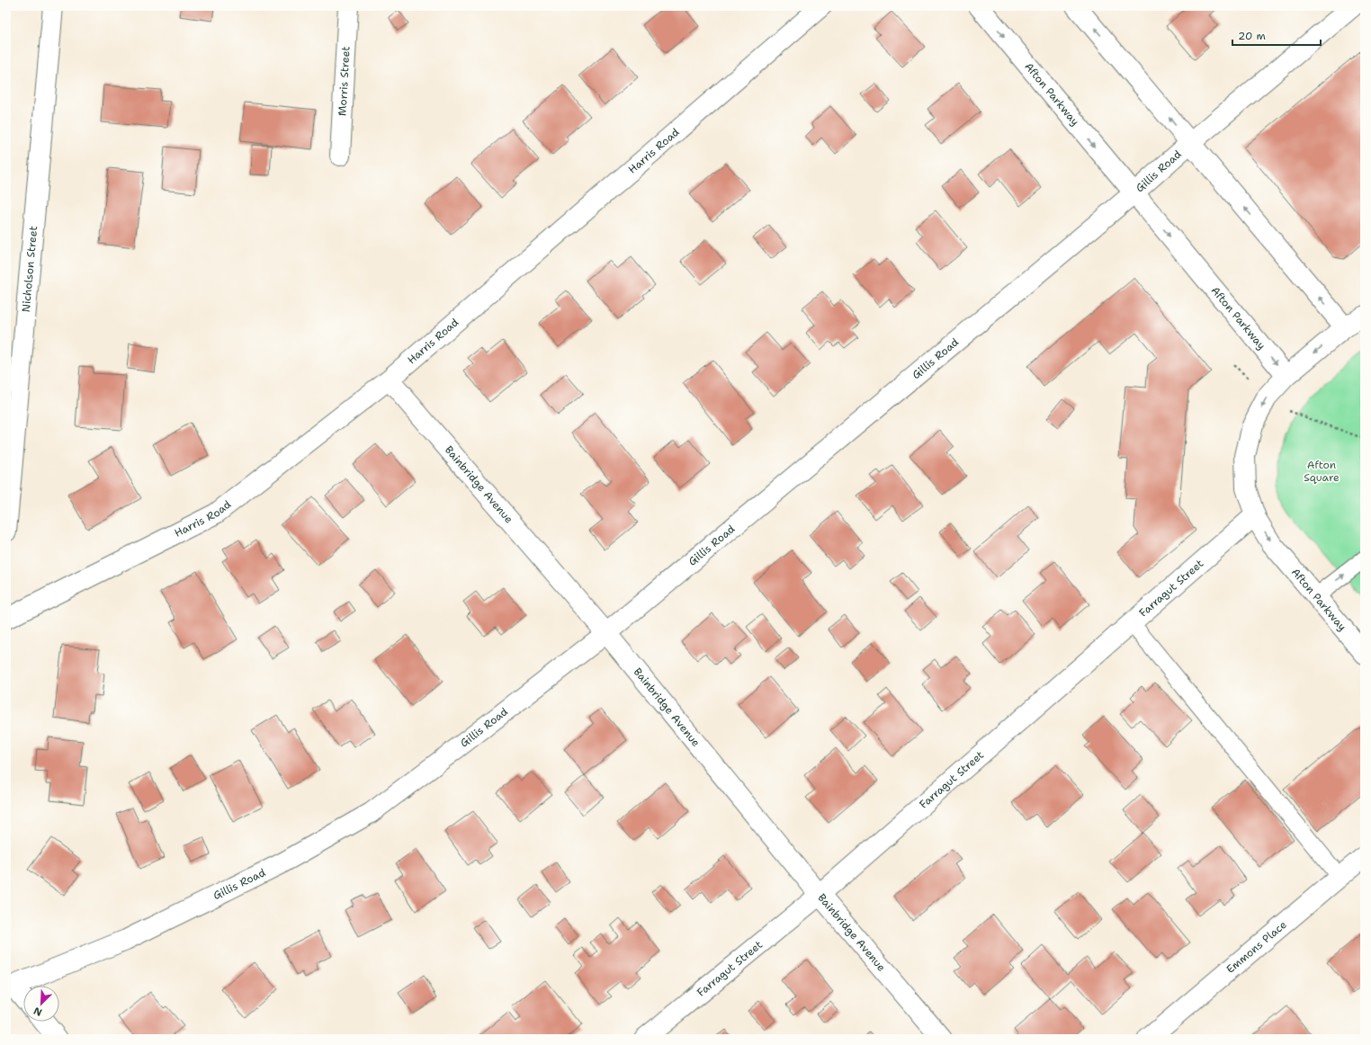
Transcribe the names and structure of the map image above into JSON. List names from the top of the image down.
{
  "streets": {
    "street": [
      "Morris Street",
      "Afton Parkway",
      "Harris Road",
      "Gillis Road",
      "Nicholson Street",
      "Bainbridge Avenue",
      "Farragut Street",
      "Emmons Place"
    ]
  },
  "crossings": [
    ["Afton Parkway", "Gillis Road"],
    ["Afton Parkway", "Farragut Street"],
    ["Harris Road", "Bainbridge Avenue"],
    ["Gillis Road", "Bainbridge Avenue"],
    ["Bainbridge Avenue", "Farragut Street"]
  ],
  "parks": ["Afton Square"],
  "scale_bar": "20 m",
  "north": "bottom left"
}
